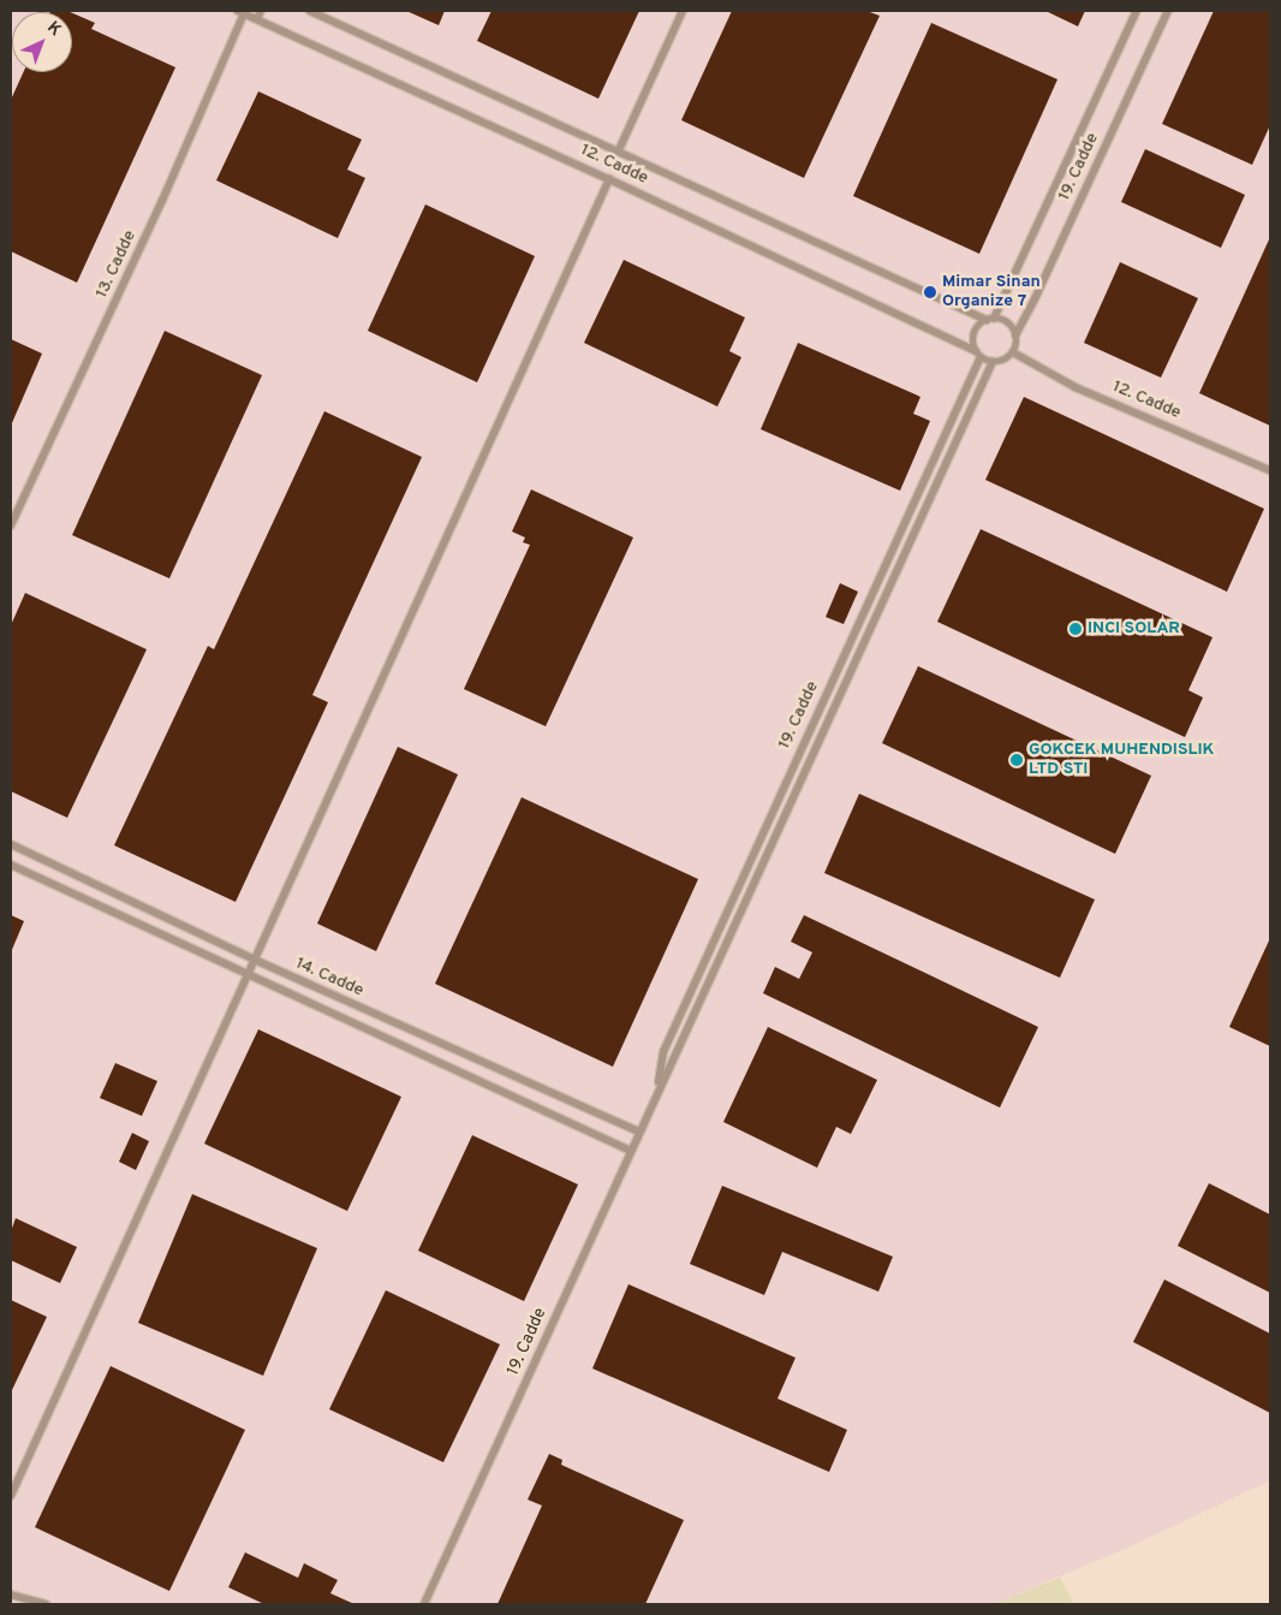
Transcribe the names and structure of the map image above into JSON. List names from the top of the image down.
{
  "streets": {
    "lane": [
      "12. Cadde",
      "19. Cadde",
      "13. Cadde",
      "14. Cadde"
    ]
  },
  "crossings": [
    ["12. Cadde", "19. Cadde"],
    ["12. Cadde", "13. Cadde"],
    ["19. Cadde", "14. Cadde"]
  ],
  "places": ["Mimar Sinan Organize 7", "INCI SOLAR", "GOKCEK MUHENDISLIK LTD STI"],
  "north": "top right"
}
